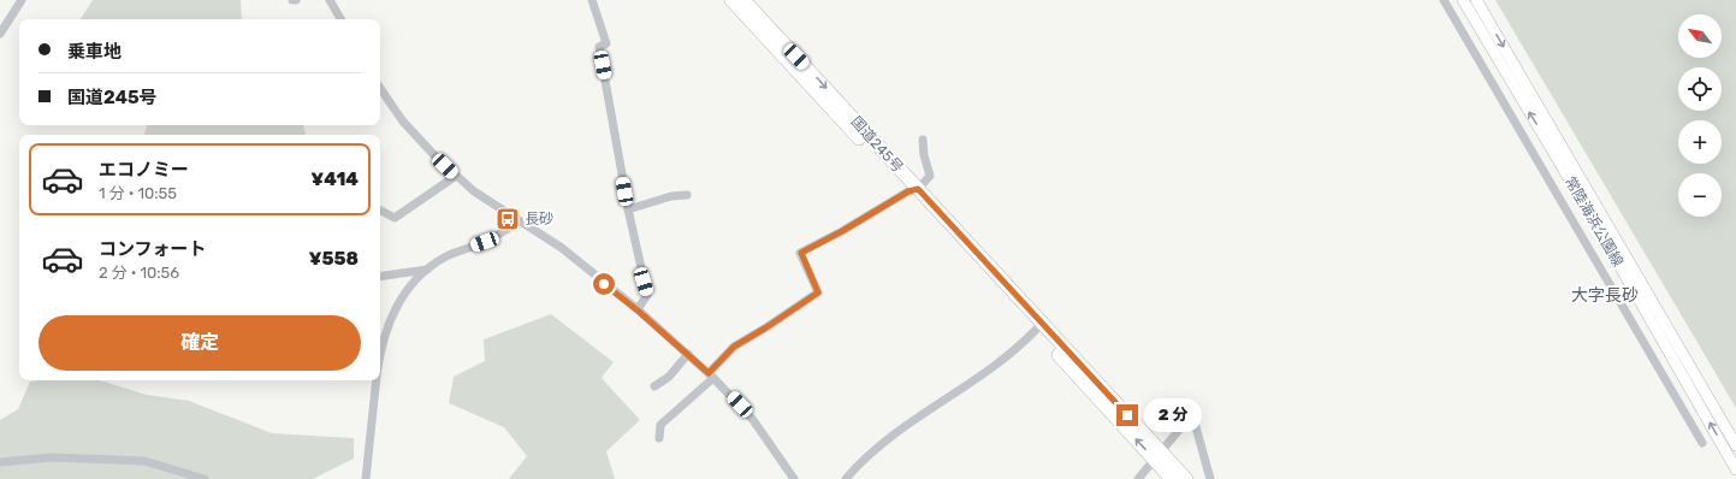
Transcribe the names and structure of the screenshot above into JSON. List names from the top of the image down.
{
  "streets": {
    "highway": ["国道245号"],
    "main road": ["常陸海浜公園線"]
  },
  "districts": ["大字長砂"],
  "places": {
    "bus stop": ["長砂"]
  },
  "north": "top left",
  "page": {
    "map_buttons": ["+", "−"],
    "banner": ["乗車地", "国道245号"],
    "list": [
      {
        "name": "エコノミー",
        "note": "1 分 · 10:55",
        "value": "¥414"
      },
      {
        "name": "コンフォート",
        "note": "2 分 · 10:56",
        "value": "¥558"
      }
    ],
    "buttons": "確定",
    "bubble": "2 分"
  }
}
